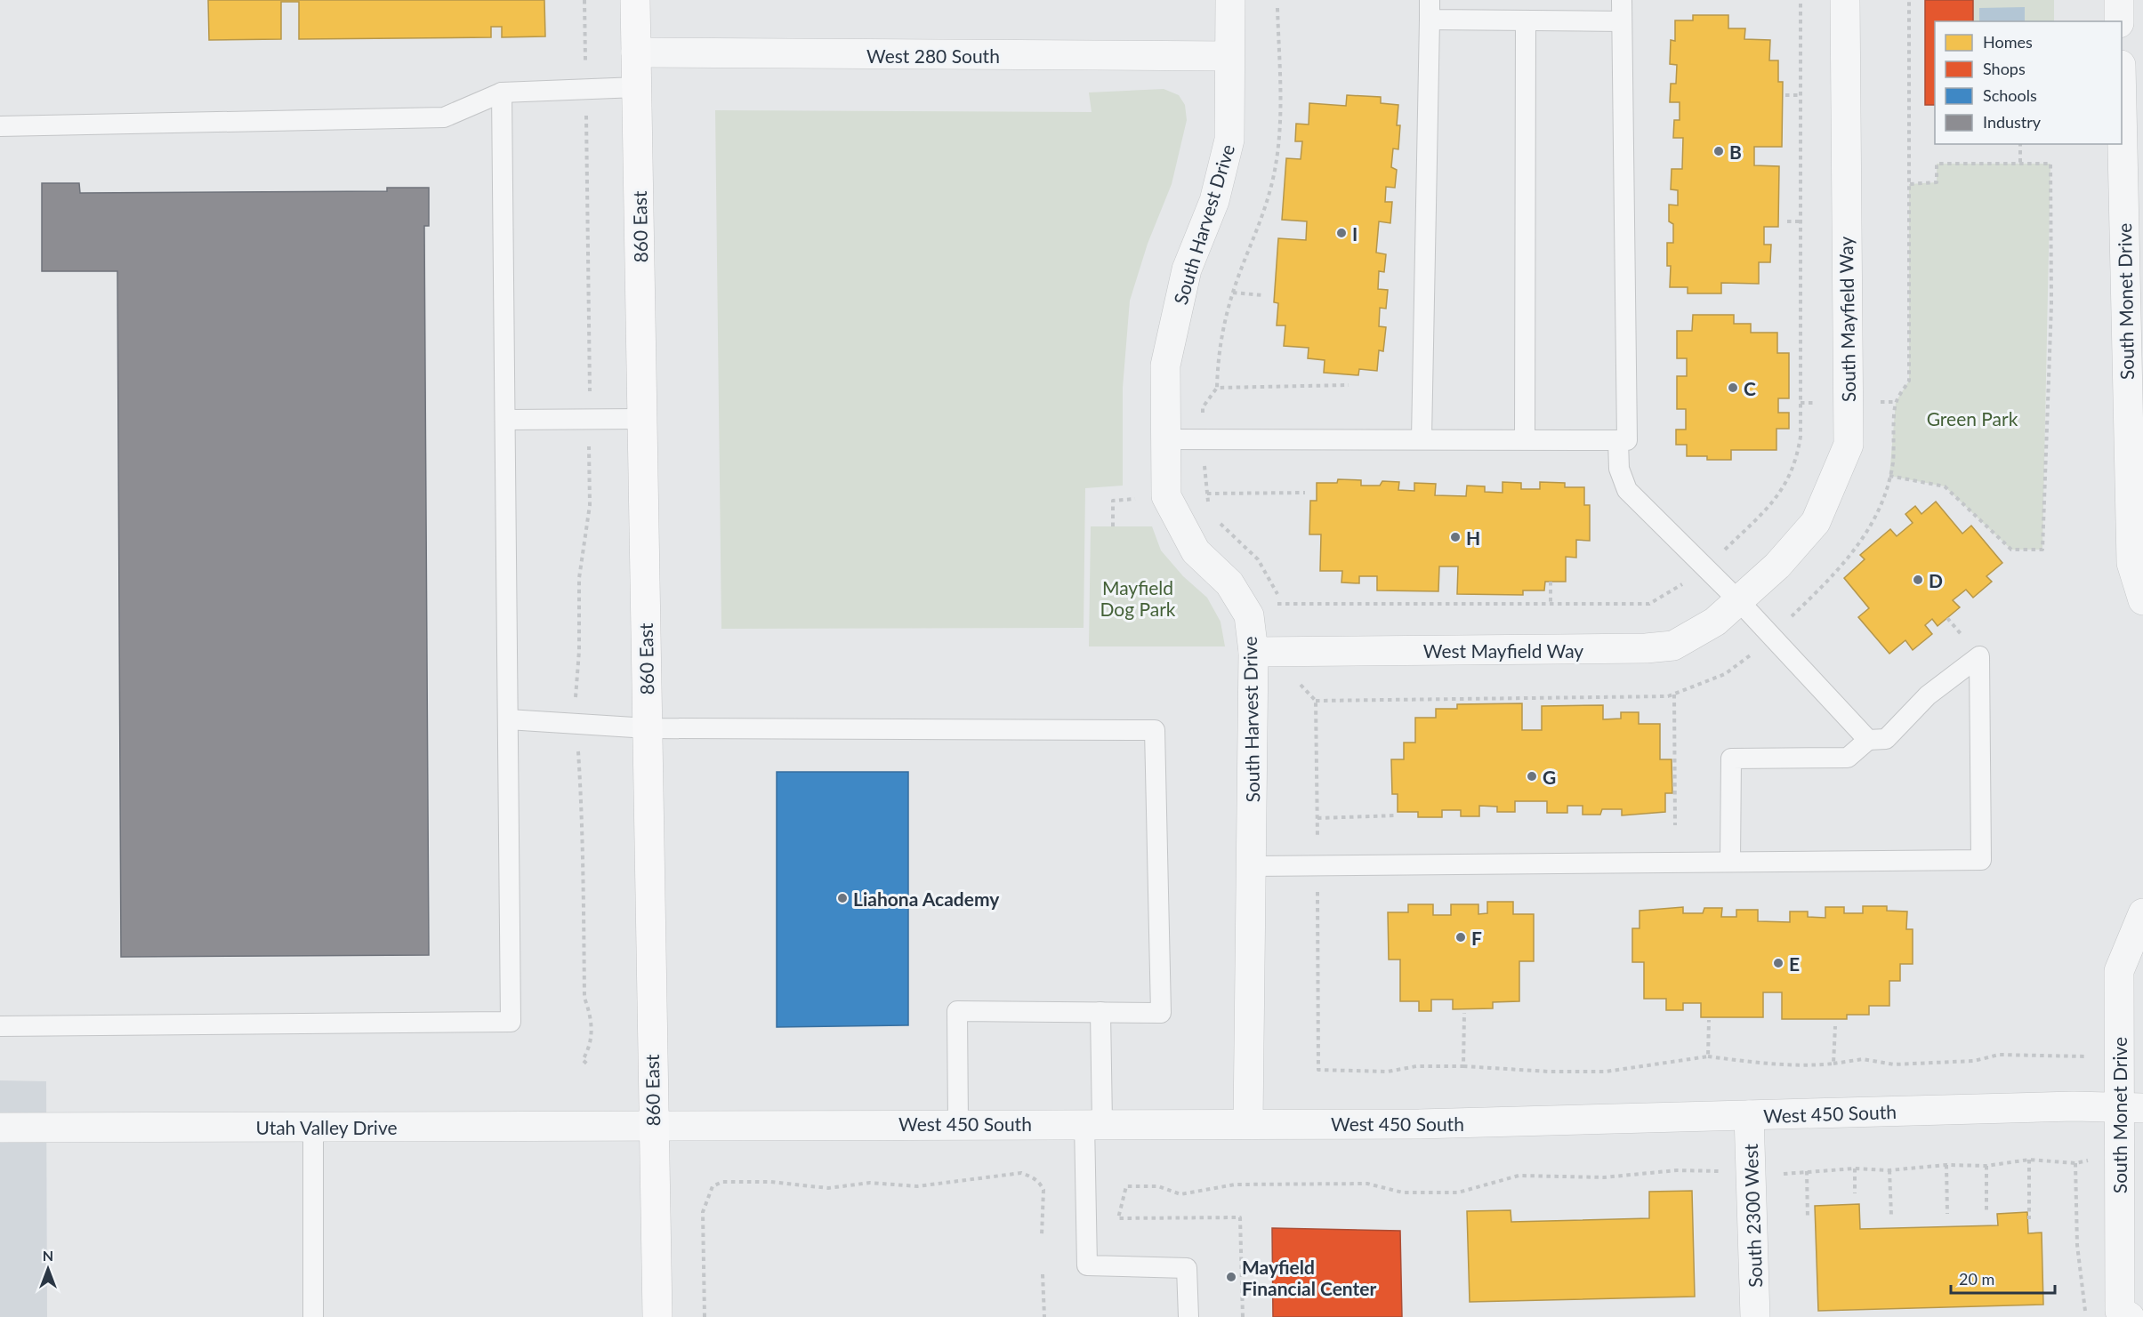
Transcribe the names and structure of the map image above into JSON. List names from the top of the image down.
{
  "streets": {
    "street": [
      "West 280 South",
      "South Harvest Drive",
      "860 East",
      "South Monet Drive",
      "South Mayfield Way",
      "West Mayfield Way",
      "West 450 South",
      "Utah Valley Drive",
      "South 2300 West"
    ]
  },
  "crossings": [
    ["West 280 South", "South Harvest Drive"],
    ["West 280 South", "860 East"],
    ["South Harvest Drive", "West Mayfield Way"],
    ["South Harvest Drive", "West 450 South"],
    ["860 East", "West 450 South"],
    ["860 East", "Utah Valley Drive"],
    ["South Monet Drive", "West 450 South"],
    ["South Mayfield Way", "West Mayfield Way"],
    ["West 450 South", "Utah Valley Drive"],
    ["West 450 South", "South 2300 West"]
  ],
  "parks": ["Green Park", "Mayfield Dog Park"],
  "places": [
    "B",
    "I",
    "C",
    "H",
    "D",
    "G",
    "Liahona Academy",
    "F",
    "E",
    "Mayfield Financial Center"
  ],
  "legend": [
    "Homes",
    "Shops",
    "Schools",
    "Industry"
  ],
  "scale_bar": "20 m",
  "north": "top"
}
